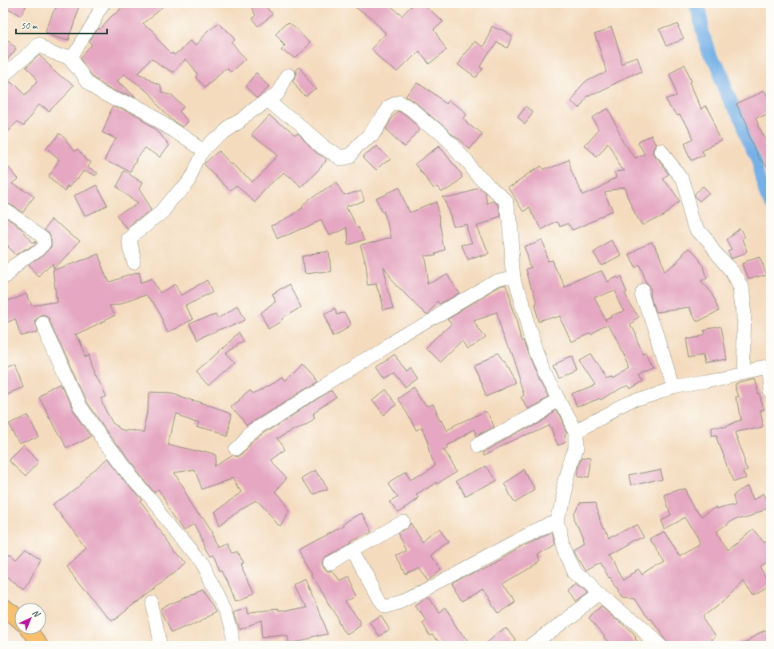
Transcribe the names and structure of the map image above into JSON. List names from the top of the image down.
{
  "scale_bar": "50 m",
  "north": "top right"
}
